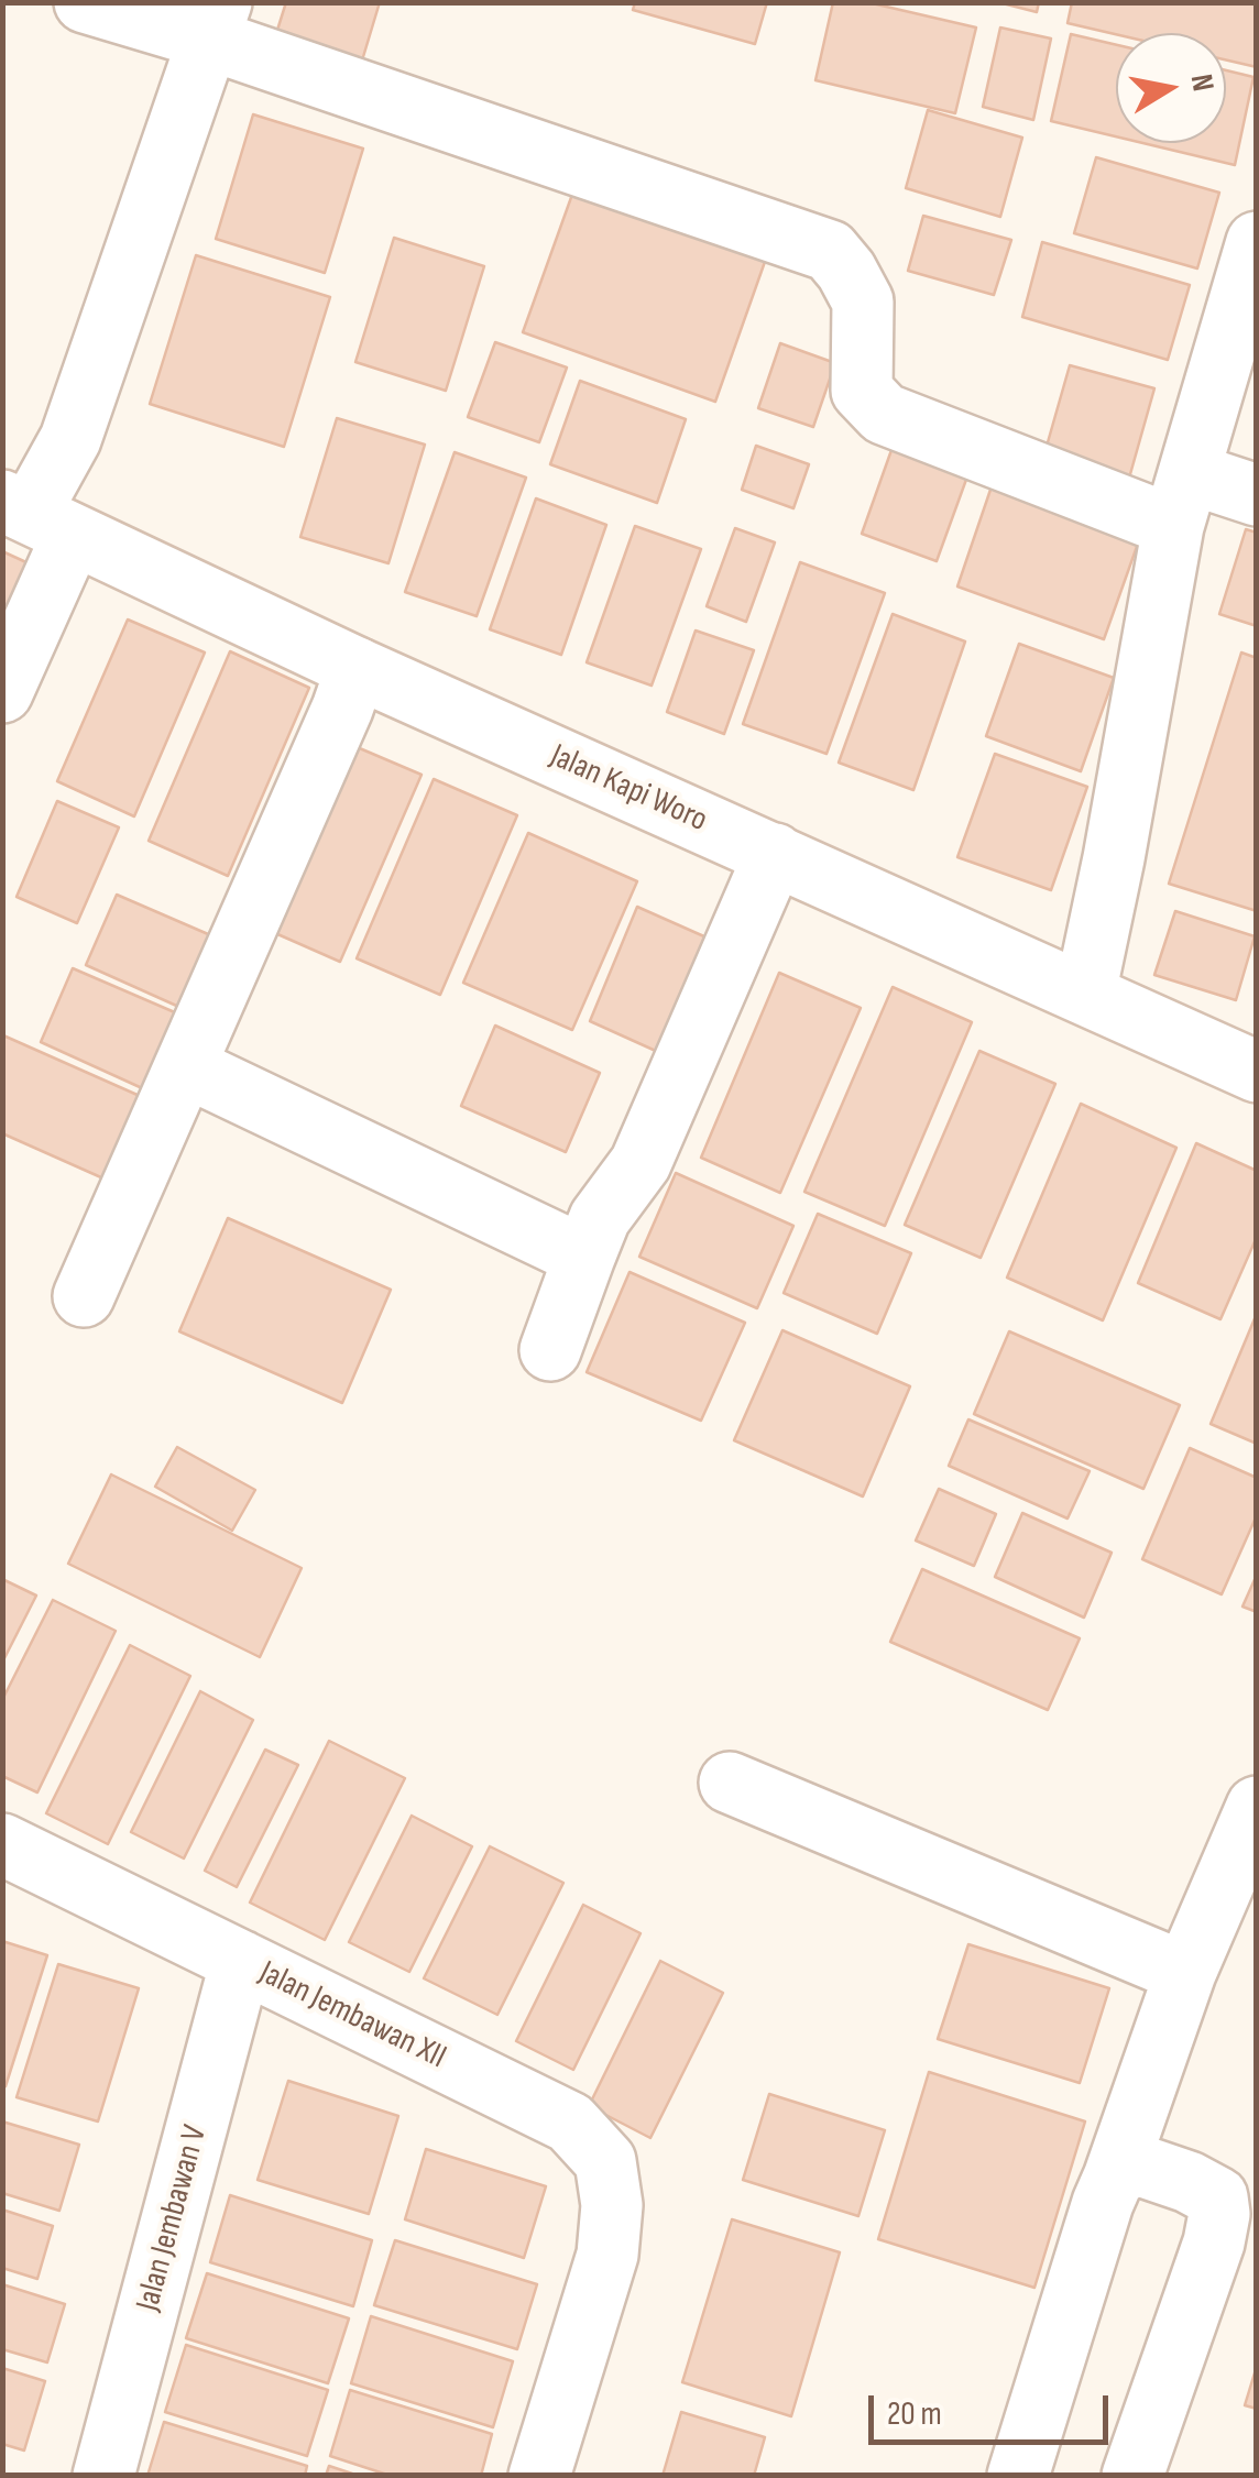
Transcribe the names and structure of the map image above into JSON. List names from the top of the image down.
{
  "streets": {
    "street": ["Jalan Kapi Woro", "Jalan Jembawan XII", "Jalan Jembawan V"]
  },
  "crossings": [
    ["Jalan Jembawan XII", "Jalan Jembawan V"]
  ],
  "scale_bar": "20 m",
  "north": "right"
}
